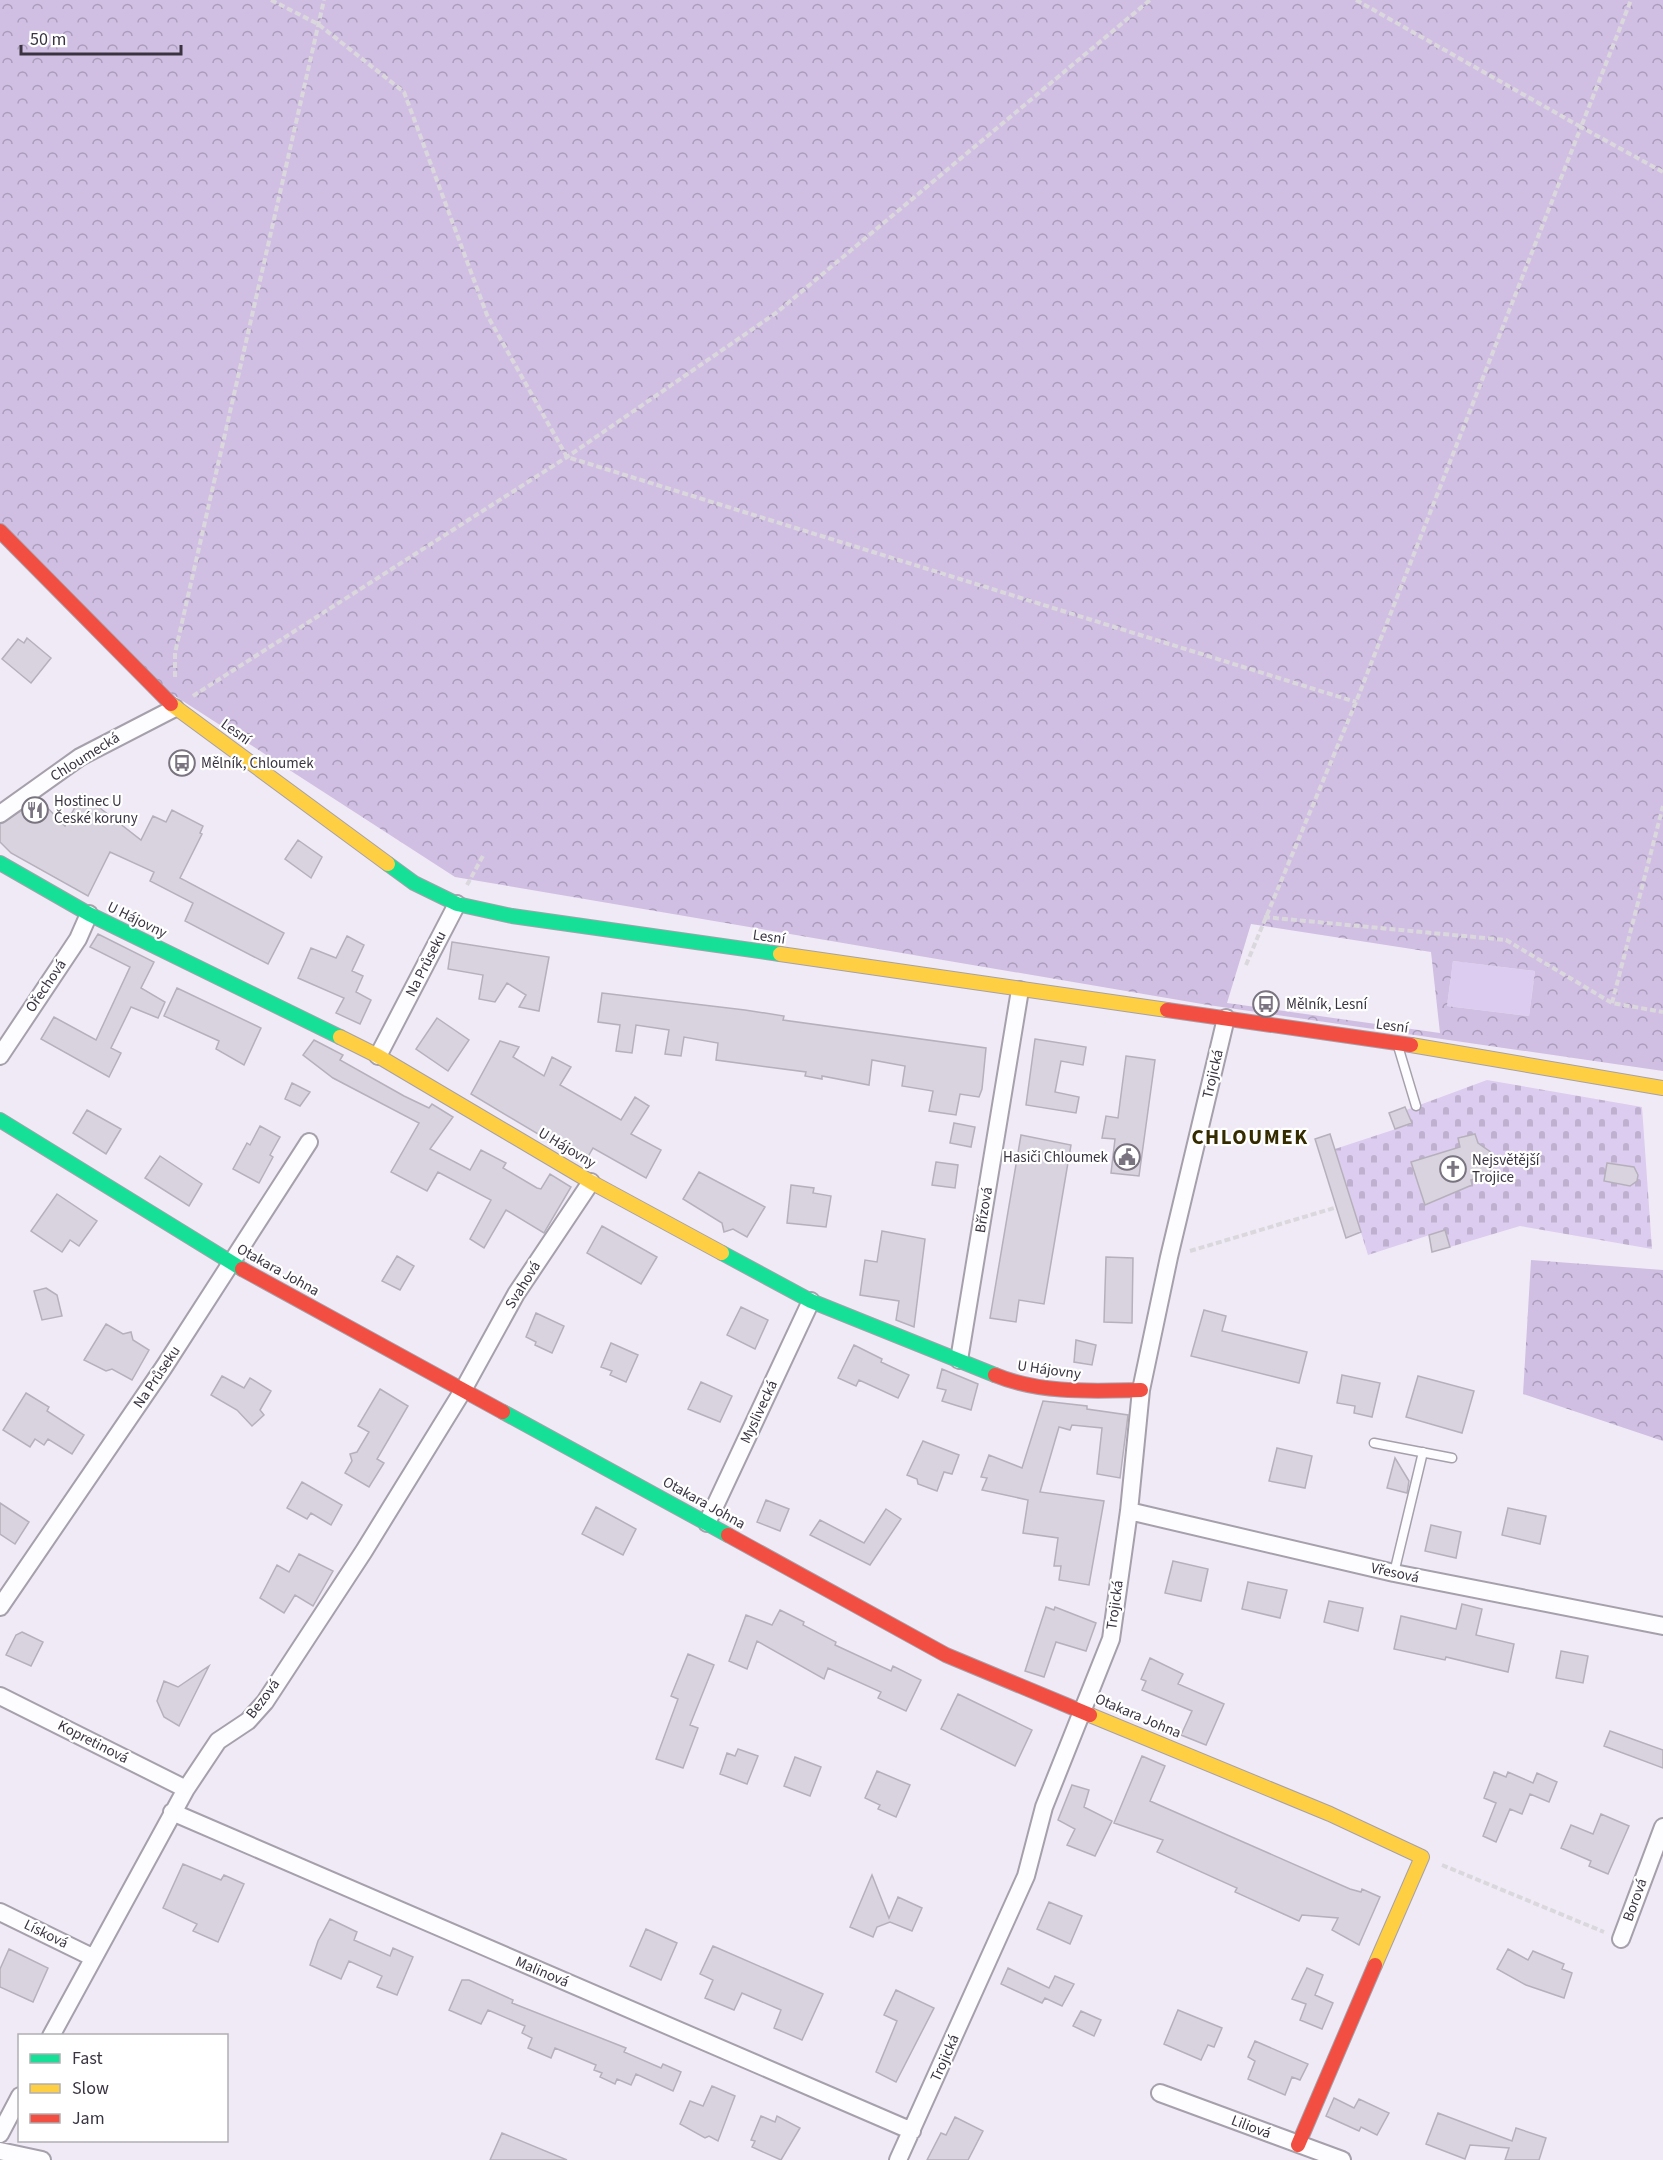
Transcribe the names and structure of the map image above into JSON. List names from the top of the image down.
{
  "streets": {
    "street": [
      "Lesní",
      "Chloumecká",
      "U Hájovny",
      "Na Průseku",
      "Ořechová",
      "Trojická",
      "Břízová",
      "Otakara Johna",
      "Svahová",
      "Myslivecká",
      "Vřesová",
      "Bezová",
      "Kopretinová",
      "Borová",
      "Lísková",
      "Malinová",
      "Liliová"
    ]
  },
  "crossings": [
    ["Lesní", "Chloumecká"],
    ["Lesní", "Na Průseku"],
    ["Lesní", "Trojická"],
    ["Lesní", "Břízová"],
    ["U Hájovny", "Na Průseku"],
    ["U Hájovny", "Ořechová"],
    ["U Hájovny", "Trojická"],
    ["U Hájovny", "Břízová"],
    ["U Hájovny", "Svahová"],
    ["U Hájovny", "Myslivecká"],
    ["Na Průseku", "Otakara Johna"],
    ["Trojická", "Otakara Johna"],
    ["Trojická", "Vřesová"],
    ["Trojická", "Malinová"],
    ["Otakara Johna", "Svahová"],
    ["Otakara Johna", "Myslivecká"],
    ["Otakara Johna", "Bezová"],
    ["Svahová", "Bezová"],
    ["Bezová", "Kopretinová"],
    ["Bezová", "Lísková"],
    ["Bezová", "Malinová"]
  ],
  "districts": ["CHLOUMEK"],
  "places": {
    "bus stop": ["Mělník, Chloumek", "Mělník, Lesní"],
    "restaurant": ["Hostinec U České koruny"],
    "public building": ["Hasiči Chloumek"],
    "church": ["Nejsvětější Trojice"]
  },
  "legend": ["Fast", "Slow", "Jam"],
  "scale_bar": "50 m"
}
